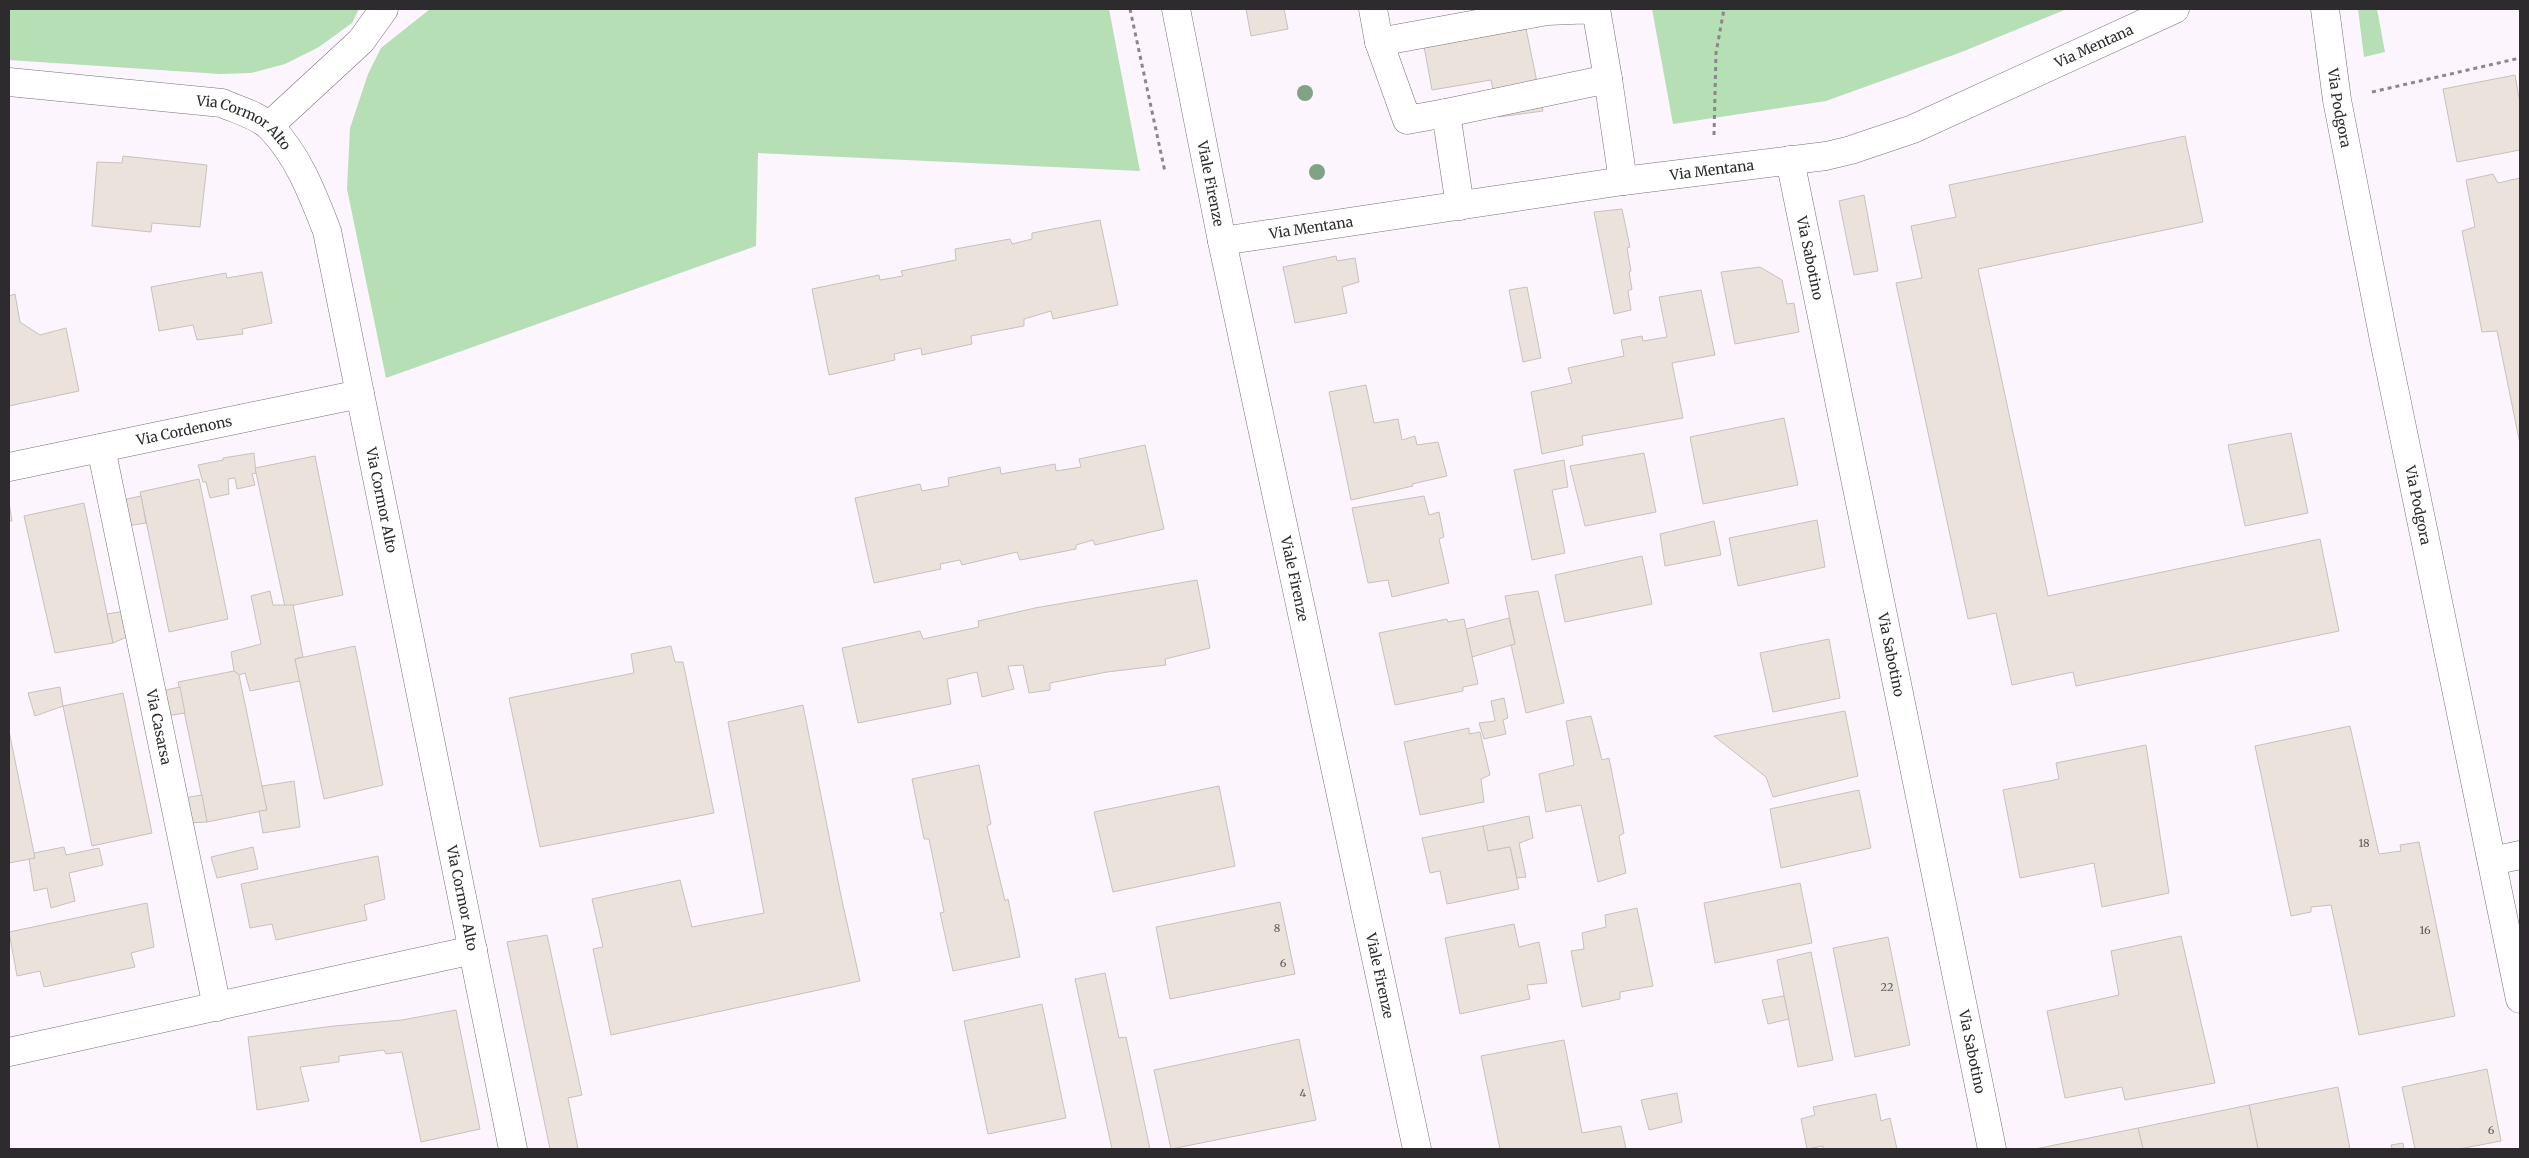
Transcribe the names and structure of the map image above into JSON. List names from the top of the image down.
{
  "streets": {
    "street": [
      "Via Mentana",
      "Via Podgora",
      "Via Cormor Alto",
      "Viale Firenze",
      "Via Sabotino",
      "Via Cordenons",
      "Via Casarsa"
    ]
  },
  "crossings": [
    ["Via Mentana", "Viale Firenze"],
    ["Via Mentana", "Via Sabotino"],
    ["Via Cormor Alto", "Via Cordenons"],
    ["Via Cordenons", "Via Casarsa"]
  ],
  "house_numbers": [
    "18",
    "8",
    "16",
    "6",
    "22",
    "4",
    "6"
  ]
}
